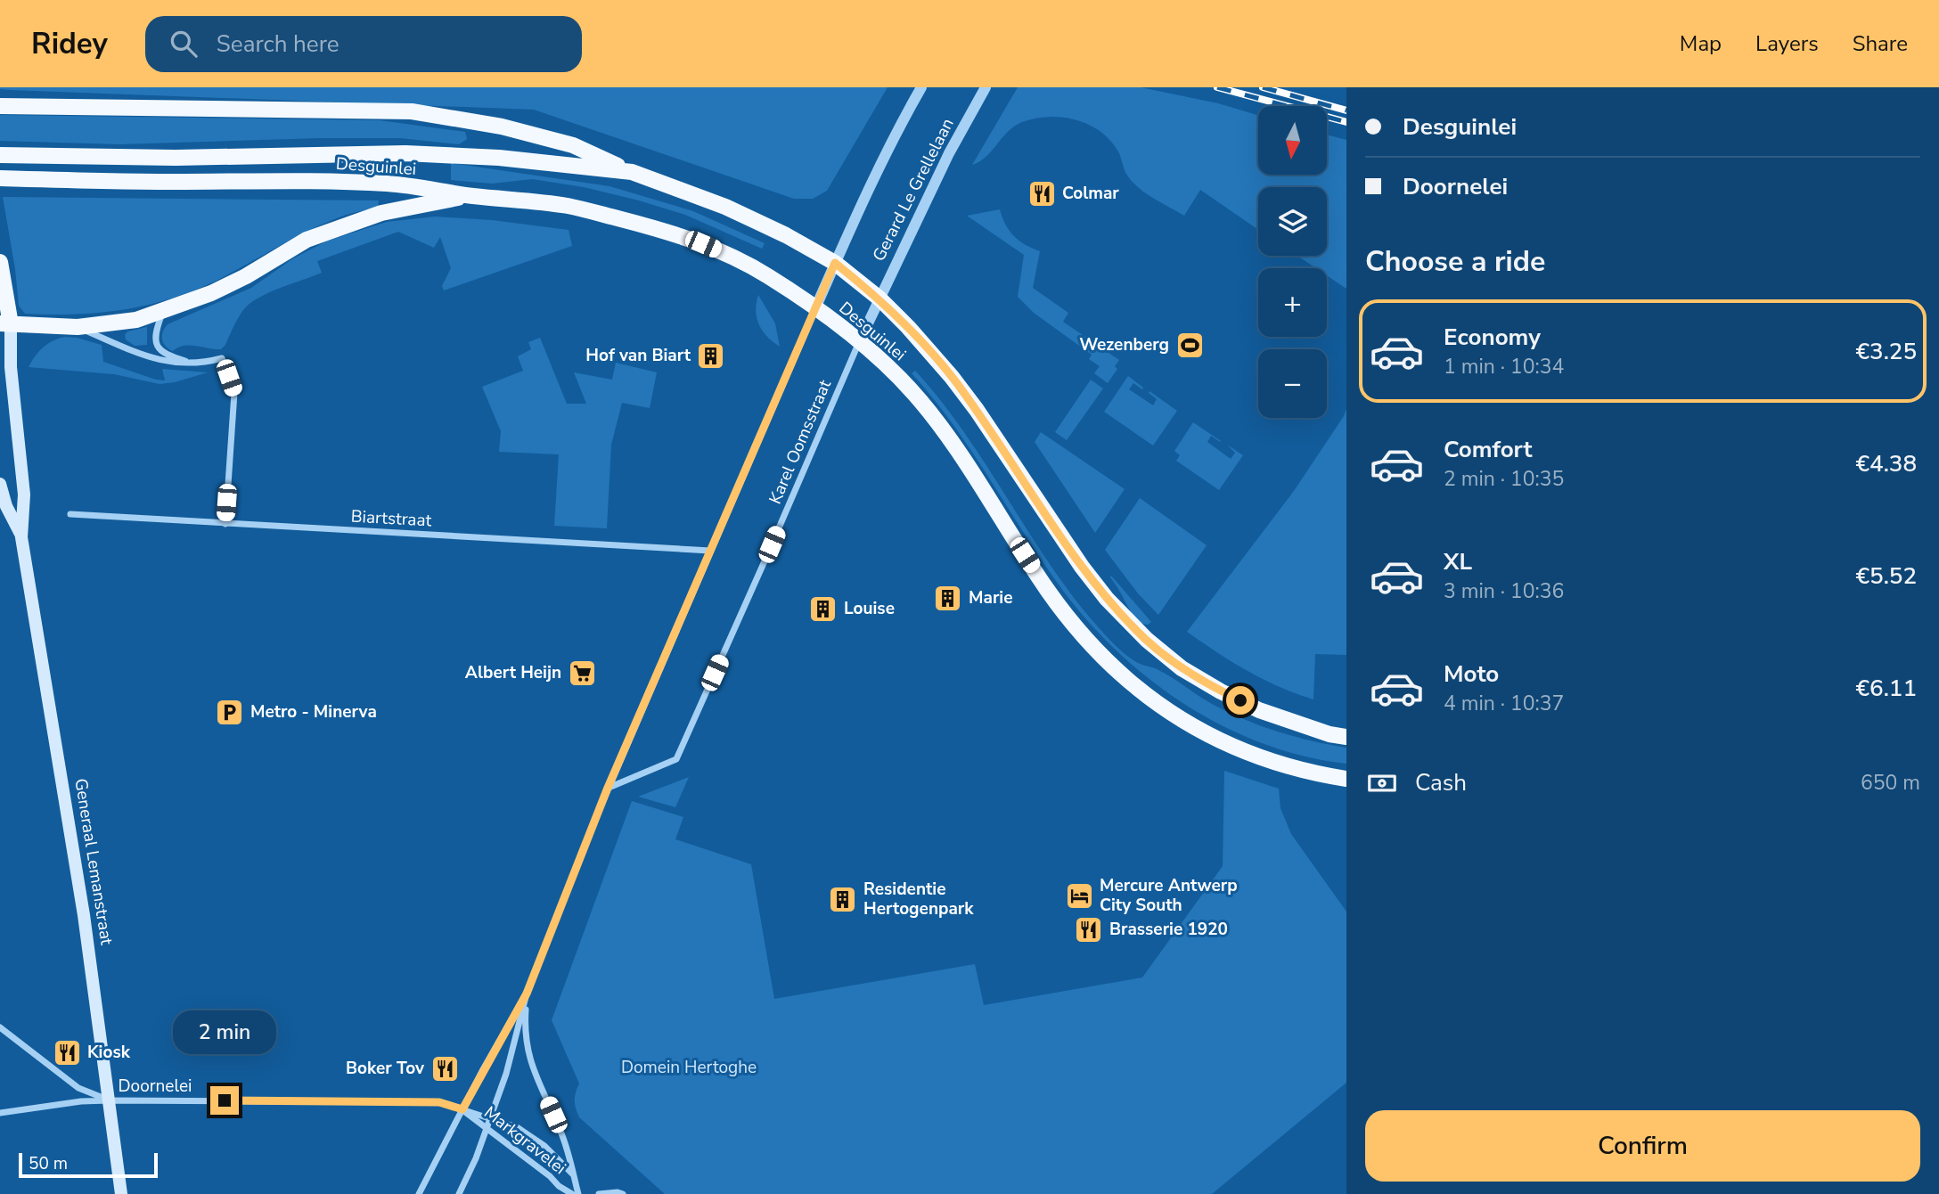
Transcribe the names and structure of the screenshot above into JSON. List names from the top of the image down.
{
  "streets": {
    "main road": ["Desguinlei", "Generaal Lemanstraat"],
    "street": [
      "Gerard Le Grellelaan",
      "Karel Oomsstraat",
      "Biartstraat",
      "Doornelei",
      "Markgravelei"
    ]
  },
  "crossings": [
    ["Desguinlei", "Gerard Le Grellelaan"],
    ["Desguinlei", "Karel Oomsstraat"],
    ["Gerard Le Grellelaan", "Karel Oomsstraat"],
    ["Generaal Lemanstraat", "Doornelei"],
    ["Doornelei", "Markgravelei"]
  ],
  "parks": ["Domein Hertoghe"],
  "places": {
    "restaurant": [
      "Colmar",
      "Brasserie 1920",
      "Kiosk",
      "Boker Tov"
    ],
    "sports": ["Wezenberg"],
    "building": [
      "Hof van Biart",
      "Marie",
      "Louise",
      "Residentie Hertogenpark"
    ],
    "supermarket": ["Albert Heijn"],
    "parking": ["Metro - Minerva"],
    "hotel": ["Mercure Antwerp City South"]
  },
  "scale_bar": "50 m",
  "north": "bottom",
  "page": {
    "header": "Ridey",
    "search": "Search here",
    "nav": ["Map", "Layers", "Share"],
    "banner": ["Desguinlei", "Doornelei"],
    "map_buttons": ["+", "−"],
    "heading": "Choose a ride",
    "list": [
      {
        "name": "Economy",
        "note": "1 min · 10:34",
        "value": "€3.25"
      },
      {
        "name": "Comfort",
        "note": "2 min · 10:35",
        "value": "€4.38"
      },
      {
        "name": "XL",
        "note": "3 min · 10:36",
        "value": "€5.52"
      },
      {
        "name": "Moto",
        "note": "4 min · 10:37",
        "value": "€6.11"
      }
    ],
    "pay": ["Cash", "650 m"],
    "bubble": "2 min",
    "buttons": "Confirm",
    "scale": "50 m"
  }
}
